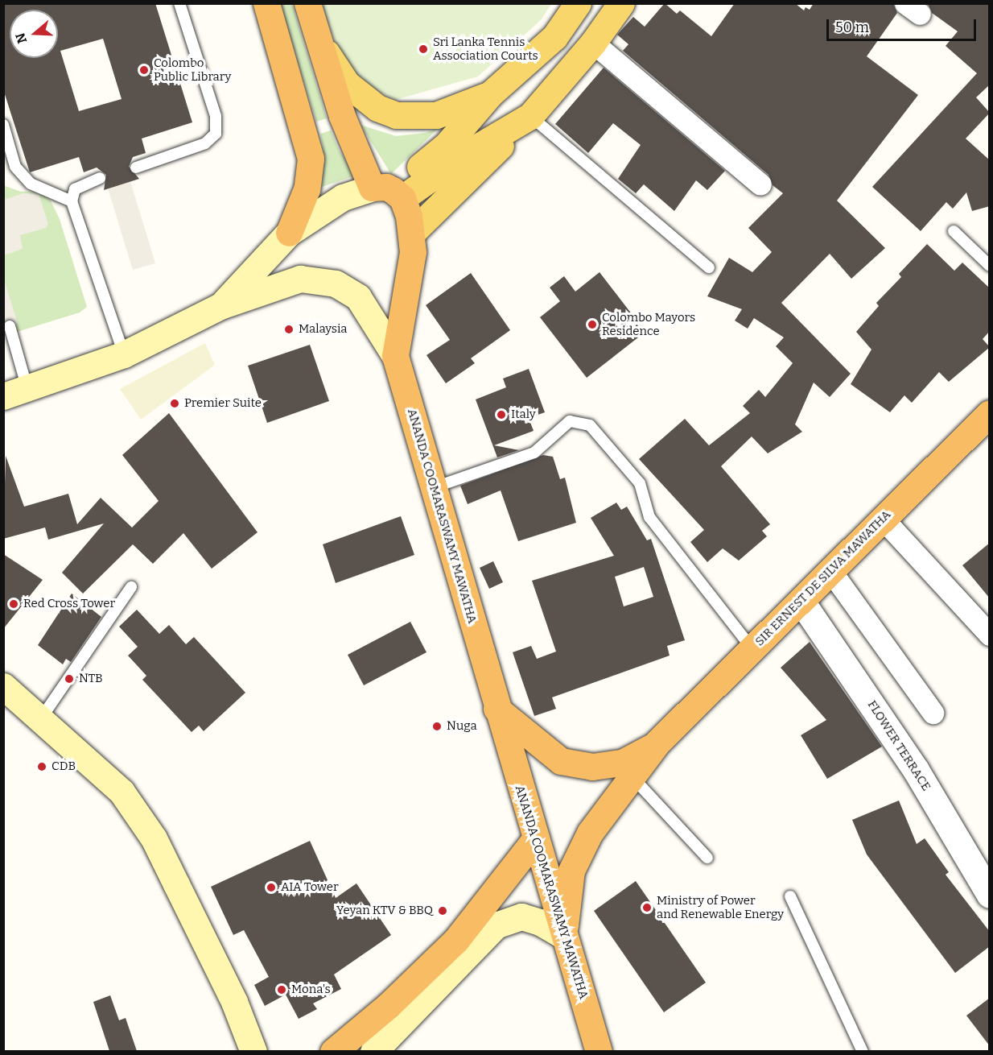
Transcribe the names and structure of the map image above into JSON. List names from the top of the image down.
{
  "streets": {
    "highway": ["ANANDA COOMARASWAMY MAWATHA", "SIR ERNEST DE SILVA MAWATHA"],
    "street": ["FLOWER TERRACE"]
  },
  "crossings": [
    ["ANANDA COOMARASWAMY MAWATHA", "SIR ERNEST DE SILVA MAWATHA"],
    ["SIR ERNEST DE SILVA MAWATHA", "FLOWER TERRACE"]
  ],
  "places": [
    "Sri Lanka Tennis Association Courts",
    "Colombo Public Library",
    "Colombo Mayors Residence",
    "Malaysia",
    "Premier Suite",
    "Italy",
    "Red Cross Tower",
    "NTB",
    "Nuga",
    "CDB",
    "AIA Tower",
    "Ministry of Power and Renewable Energy",
    "Yeyan KTV & BBQ",
    "Mona's"
  ],
  "scale_bar": "50 m",
  "north": "left"
}
